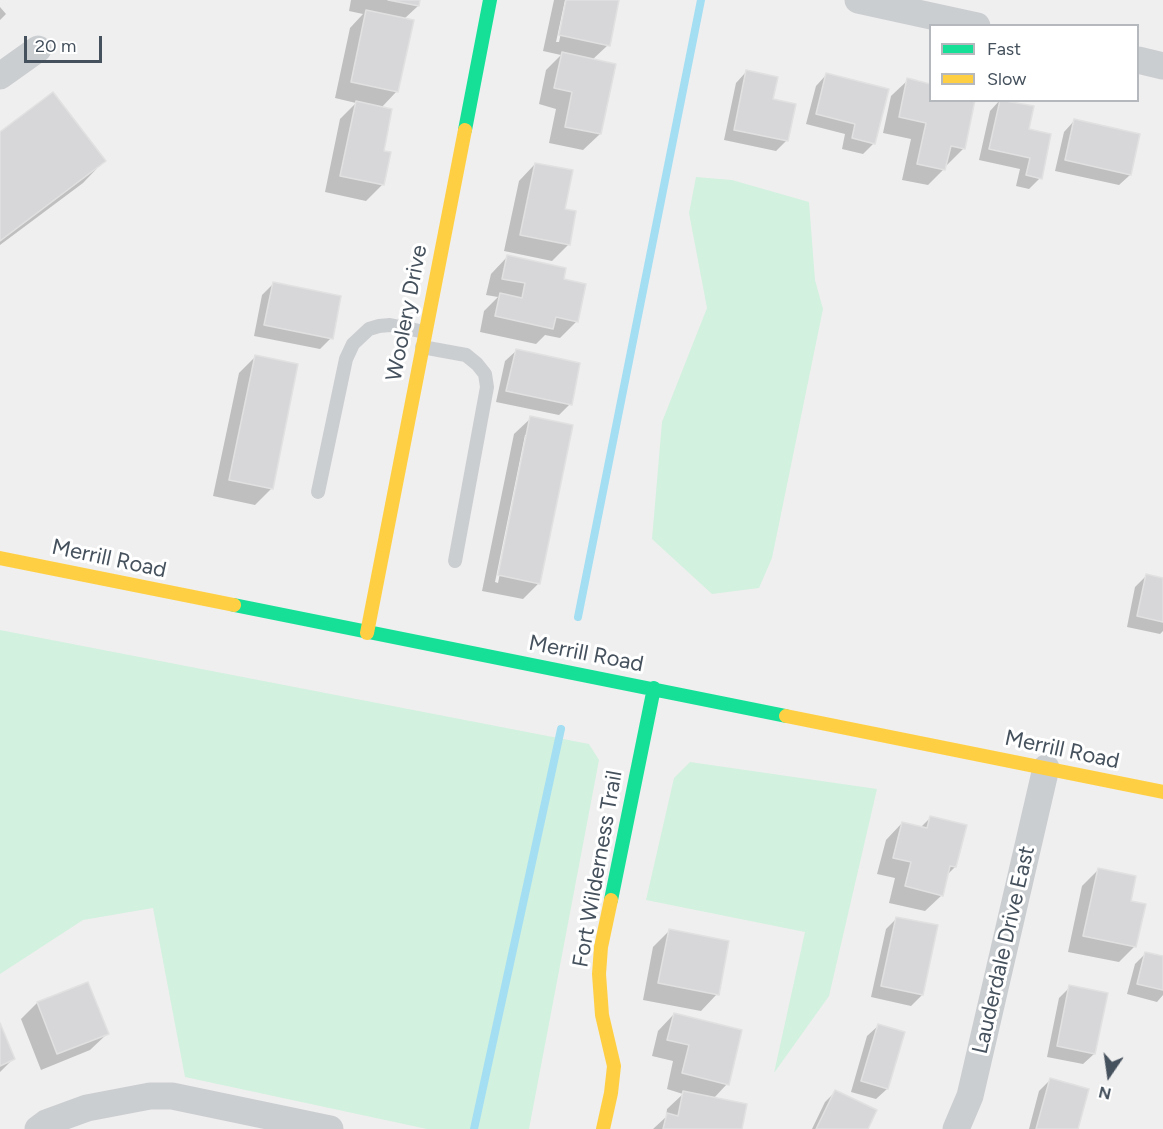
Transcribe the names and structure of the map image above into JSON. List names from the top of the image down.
{
  "streets": {
    "main road": ["Woolery Drive", "Merrill Road", "Fort Wilderness Trail"],
    "street": ["Lauderdale Drive East"]
  },
  "crossings": [
    ["Woolery Drive", "Merrill Road"],
    ["Merrill Road", "Fort Wilderness Trail"],
    ["Merrill Road", "Lauderdale Drive East"]
  ],
  "legend": ["Fast", "Slow"],
  "scale_bar": "20 m",
  "north": "bottom"
}
